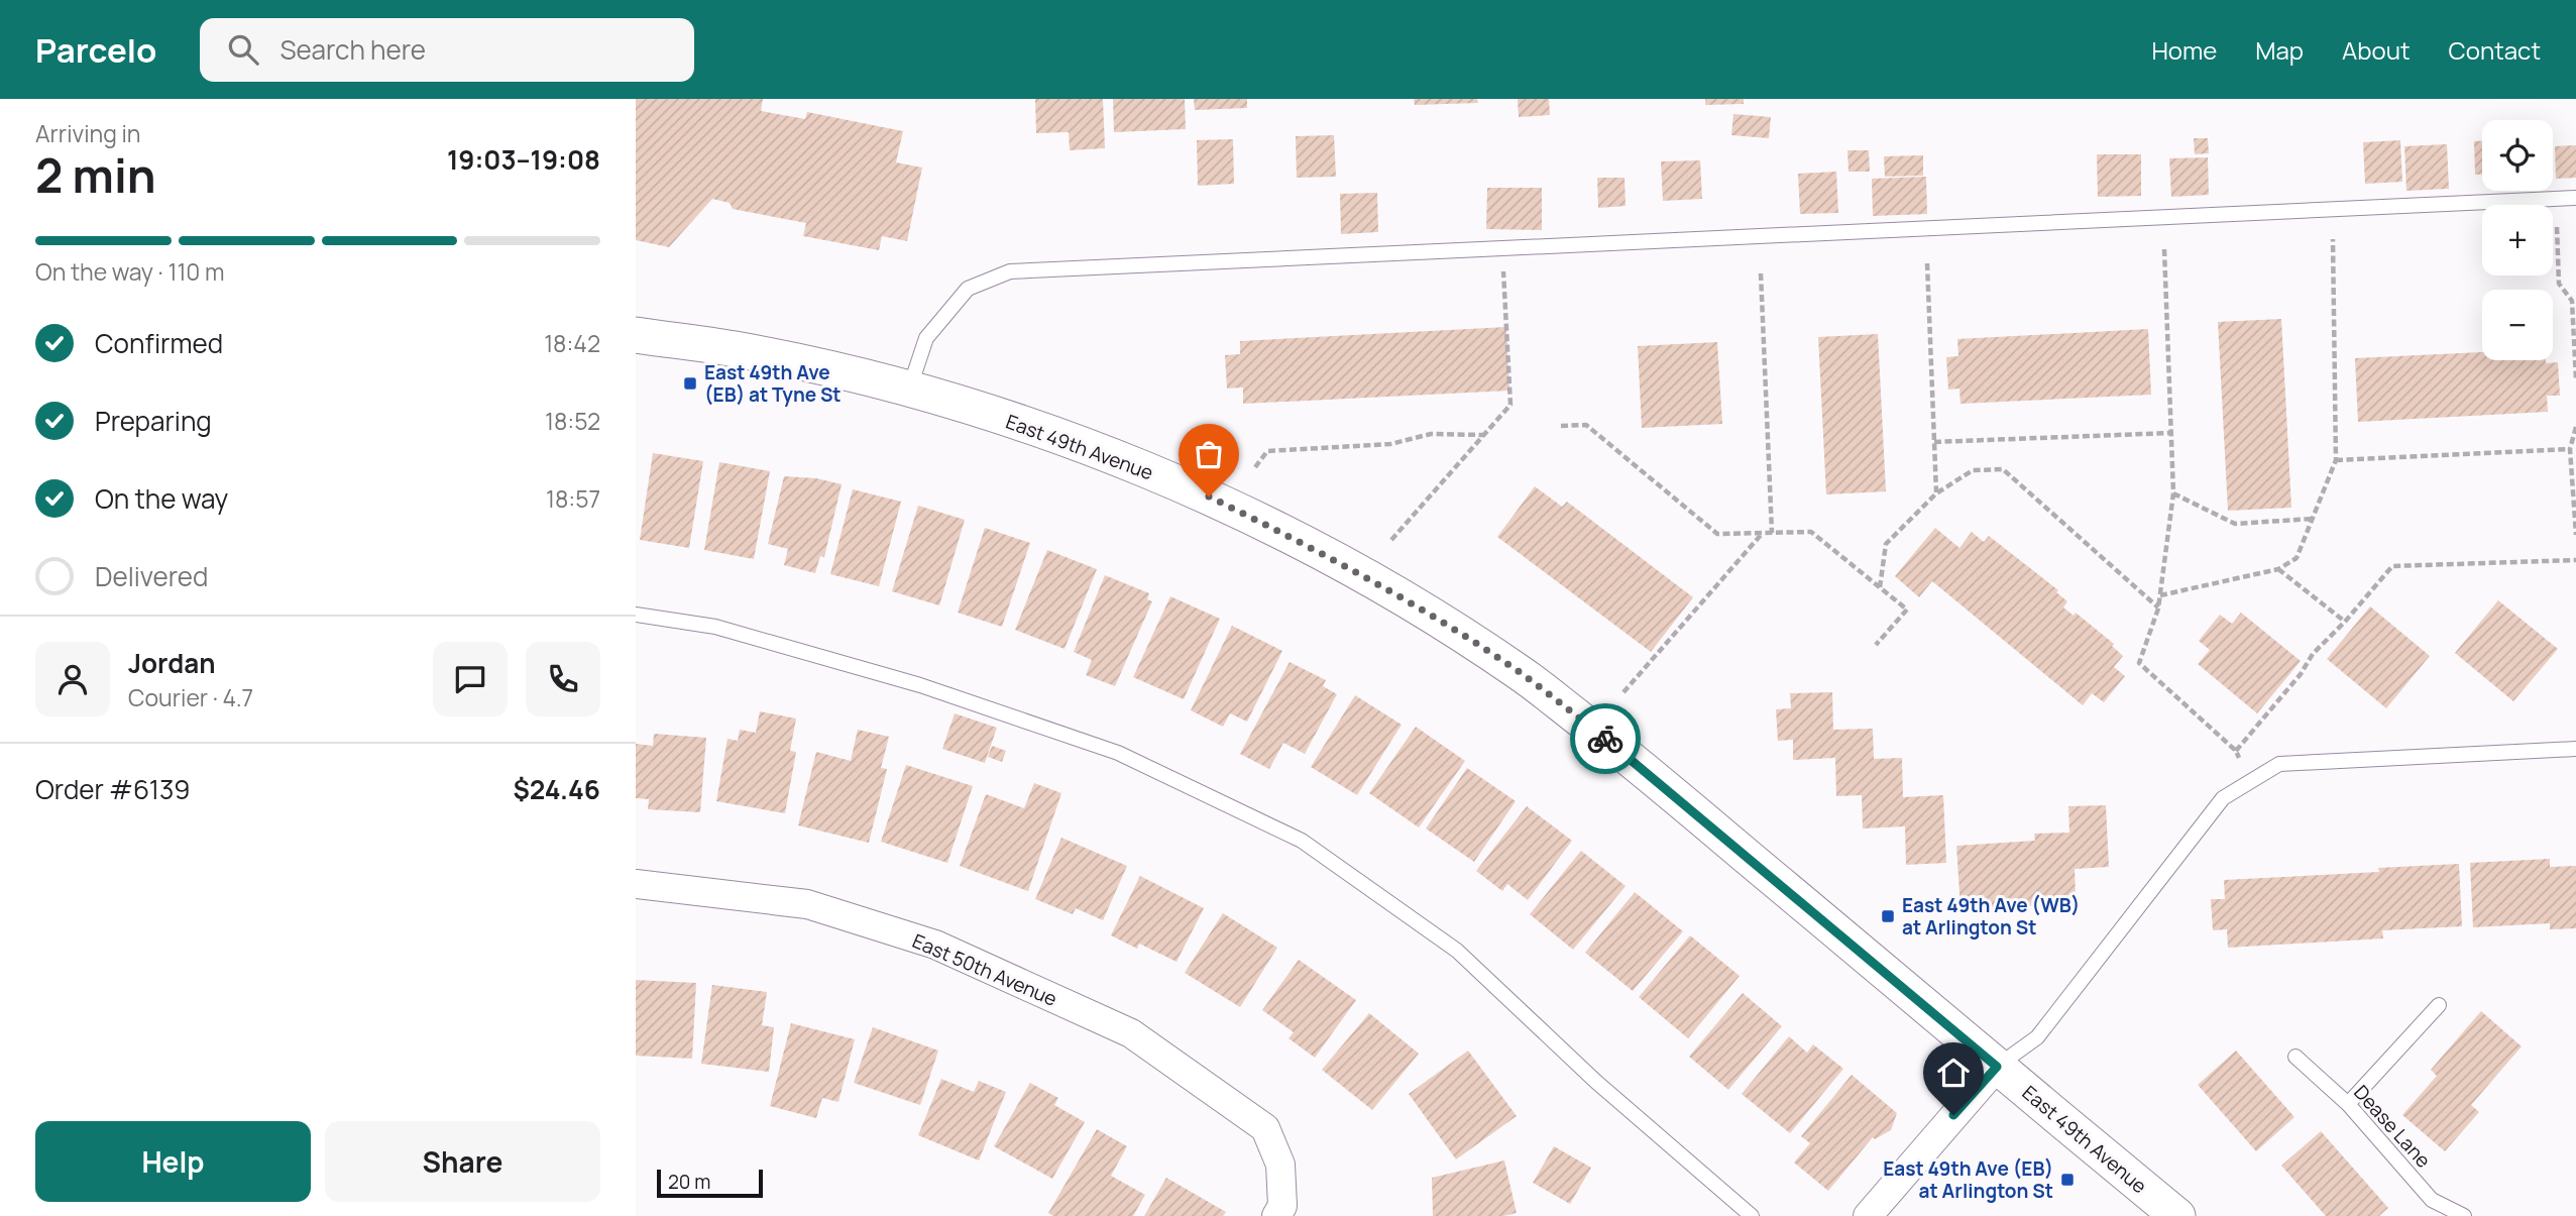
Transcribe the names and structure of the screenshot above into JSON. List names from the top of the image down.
{
  "streets": {
    "street": ["East 49th Avenue", "East 50th Avenue"],
    "lane": ["Dease Lane"]
  },
  "places": {
    "transit": ["East 49th Ave (EB) at Tyne St", "East 49th Ave (WB) at Arlington St", "East 49th Ave (EB) at Arlington St"]
  },
  "scale_bar": "20 m",
  "page": {
    "header": "Parcelo",
    "search": "Search here",
    "nav": [
      "Home",
      "Map",
      "About",
      "Contact"
    ],
    "heading": ["2 min", "Arriving in", "19:03–19:08"],
    "panel": [
      "Jordan",
      "Courier · 4.7",
      "Order #6139",
      "$24.46"
    ],
    "map_buttons": ["+", "−"],
    "bar": "On the way · 110 m",
    "list": [
      ["Confirmed", "18:42"],
      ["Preparing", "18:52"],
      ["On the way", "18:57"],
      "Delivered"
    ],
    "buttons": ["Help", "Share"],
    "scale": "20 m"
  }
}
